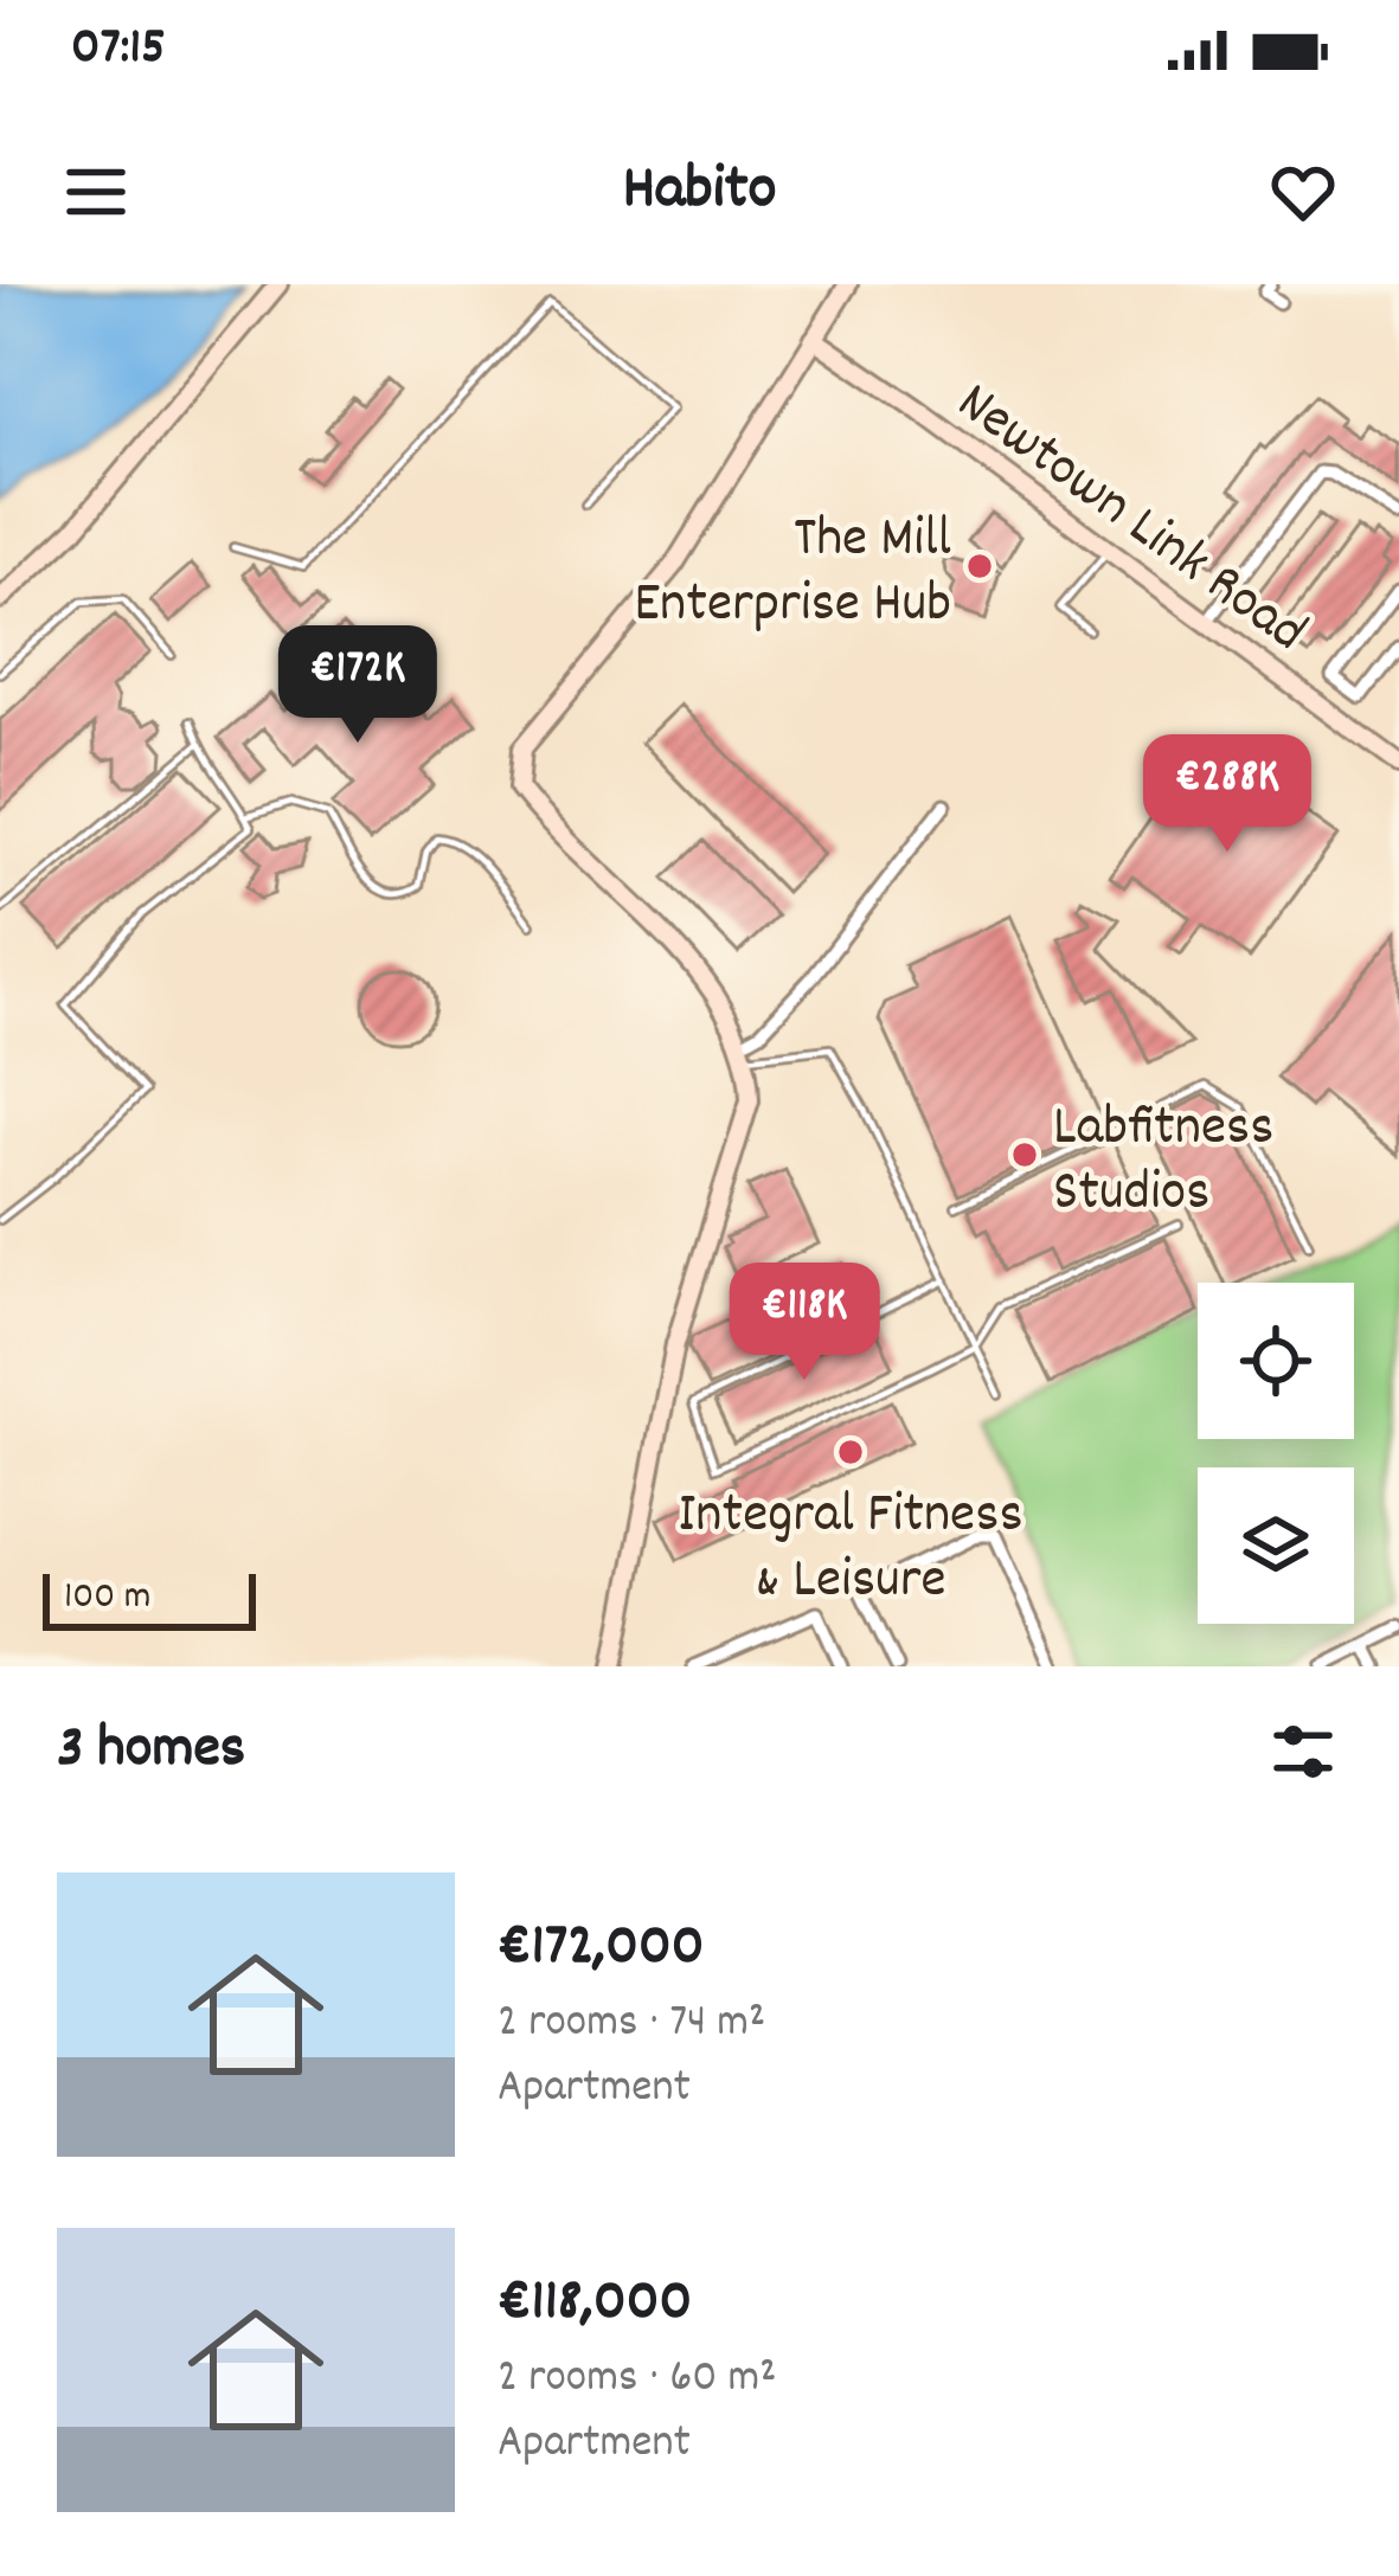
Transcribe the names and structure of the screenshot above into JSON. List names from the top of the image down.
{
  "streets": {
    "street": ["Newtown Link Road"]
  },
  "places": ["The Mill Enterprise Hub", "Labfitness Studios", "Integral Fitness & Leisure"],
  "scale_bar": "100 m",
  "page": {
    "status": "07:15",
    "header": "Habito",
    "price": ["€172K", "€288K", "€118K"],
    "scale": "100 m",
    "heading": "3 homes",
    "list": [
      {
        "name": "€172,000",
        "note": "2 rooms · 74 m² · Apartment"
      },
      {
        "name": "€118,000",
        "note": "2 rooms · 60 m² · Apartment"
      }
    ]
  }
}
